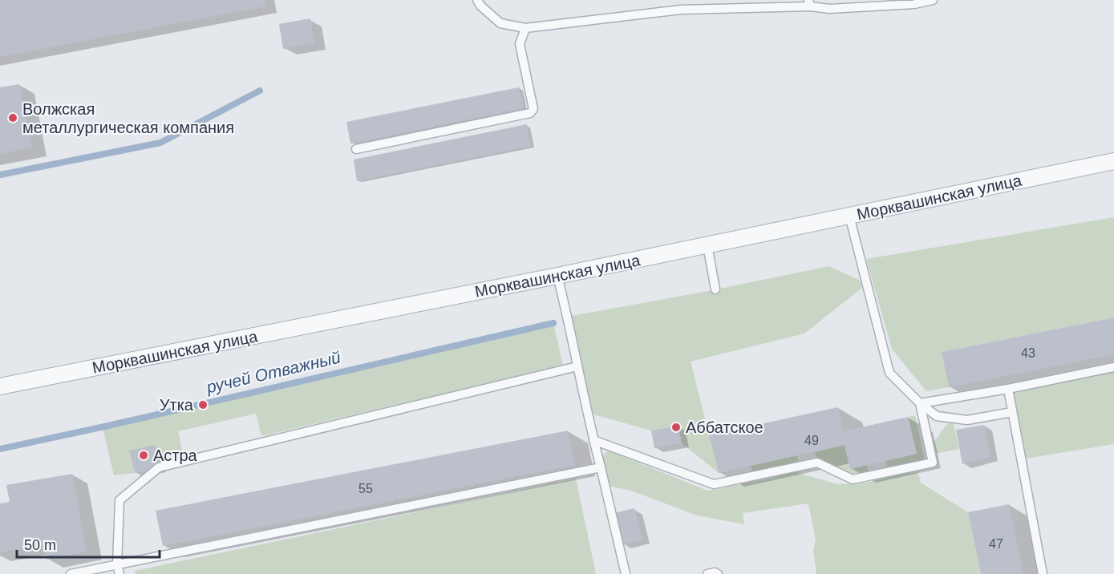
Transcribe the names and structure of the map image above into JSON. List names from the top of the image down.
{
  "streets": {
    "street": ["Морквашинская улица"]
  },
  "water": ["ручей Отважный"],
  "places": [
    "Волжская металлургическая компания",
    "Утка",
    "Аббатское",
    "Астра"
  ],
  "house_numbers": [
    "43",
    "49",
    "55",
    "47"
  ],
  "scale_bar": "50 m"
}
